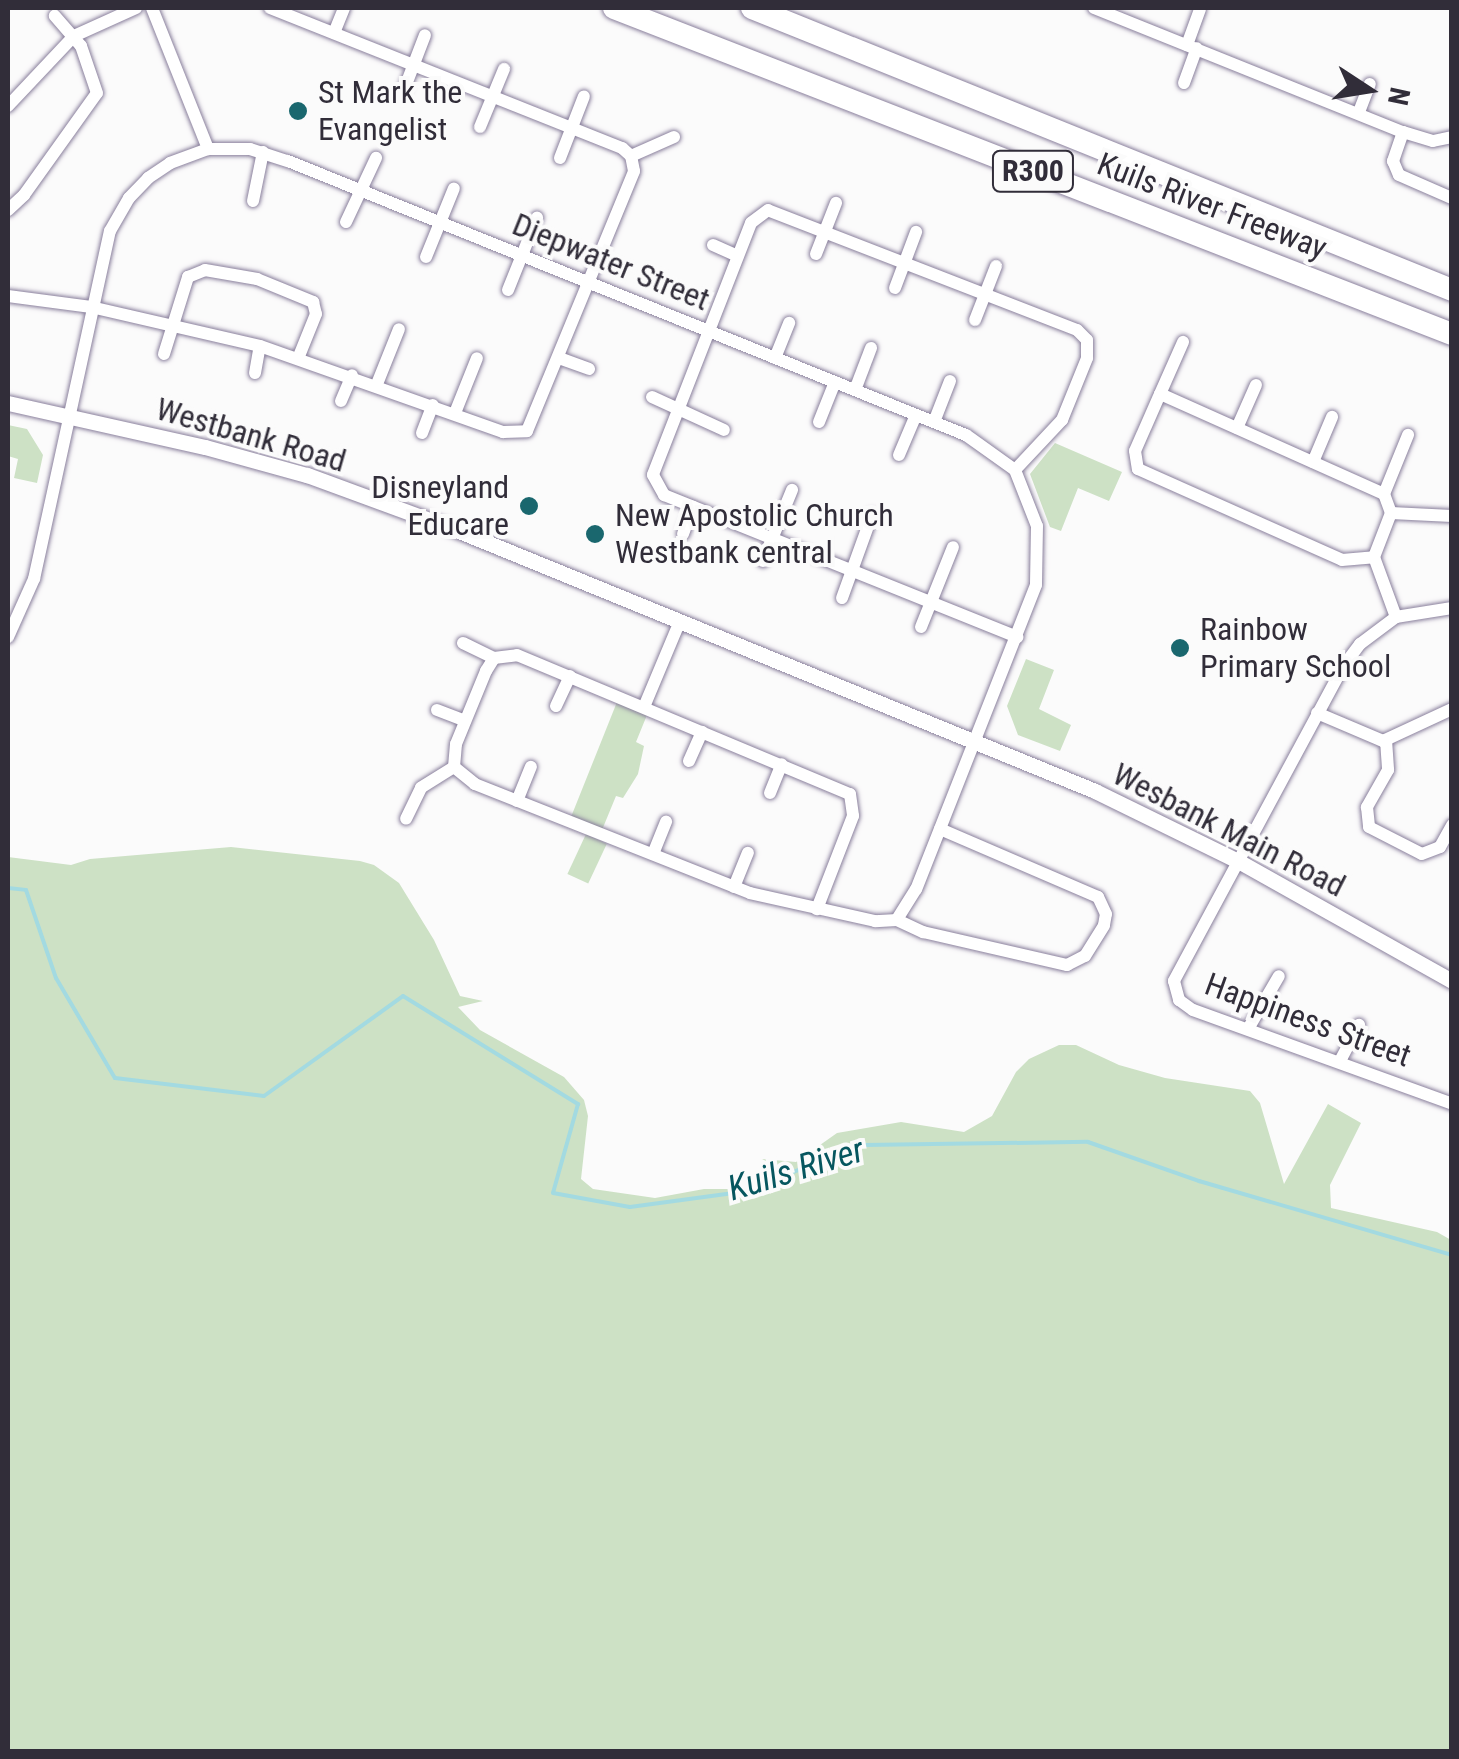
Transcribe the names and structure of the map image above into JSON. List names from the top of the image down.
{
  "streets": {
    "highway": ["R300", "Kuils River Freeway"],
    "street": [
      "Diepwater Street",
      "Westbank Road",
      "Wesbank Main Road",
      "Happiness Street"
    ]
  },
  "crossings": [
    ["Diepwater Street", "Westbank Road"],
    ["Diepwater Street", "Wesbank Main Road"],
    ["Westbank Road", "Wesbank Main Road"],
    ["Wesbank Main Road", "Happiness Street"]
  ],
  "water": ["Kuils River"],
  "places": [
    "St Mark the Evangelist",
    "Disneyland Educare",
    "New Apostolic Church Westbank central",
    "Rainbow Primary School"
  ],
  "north": "right"
}
